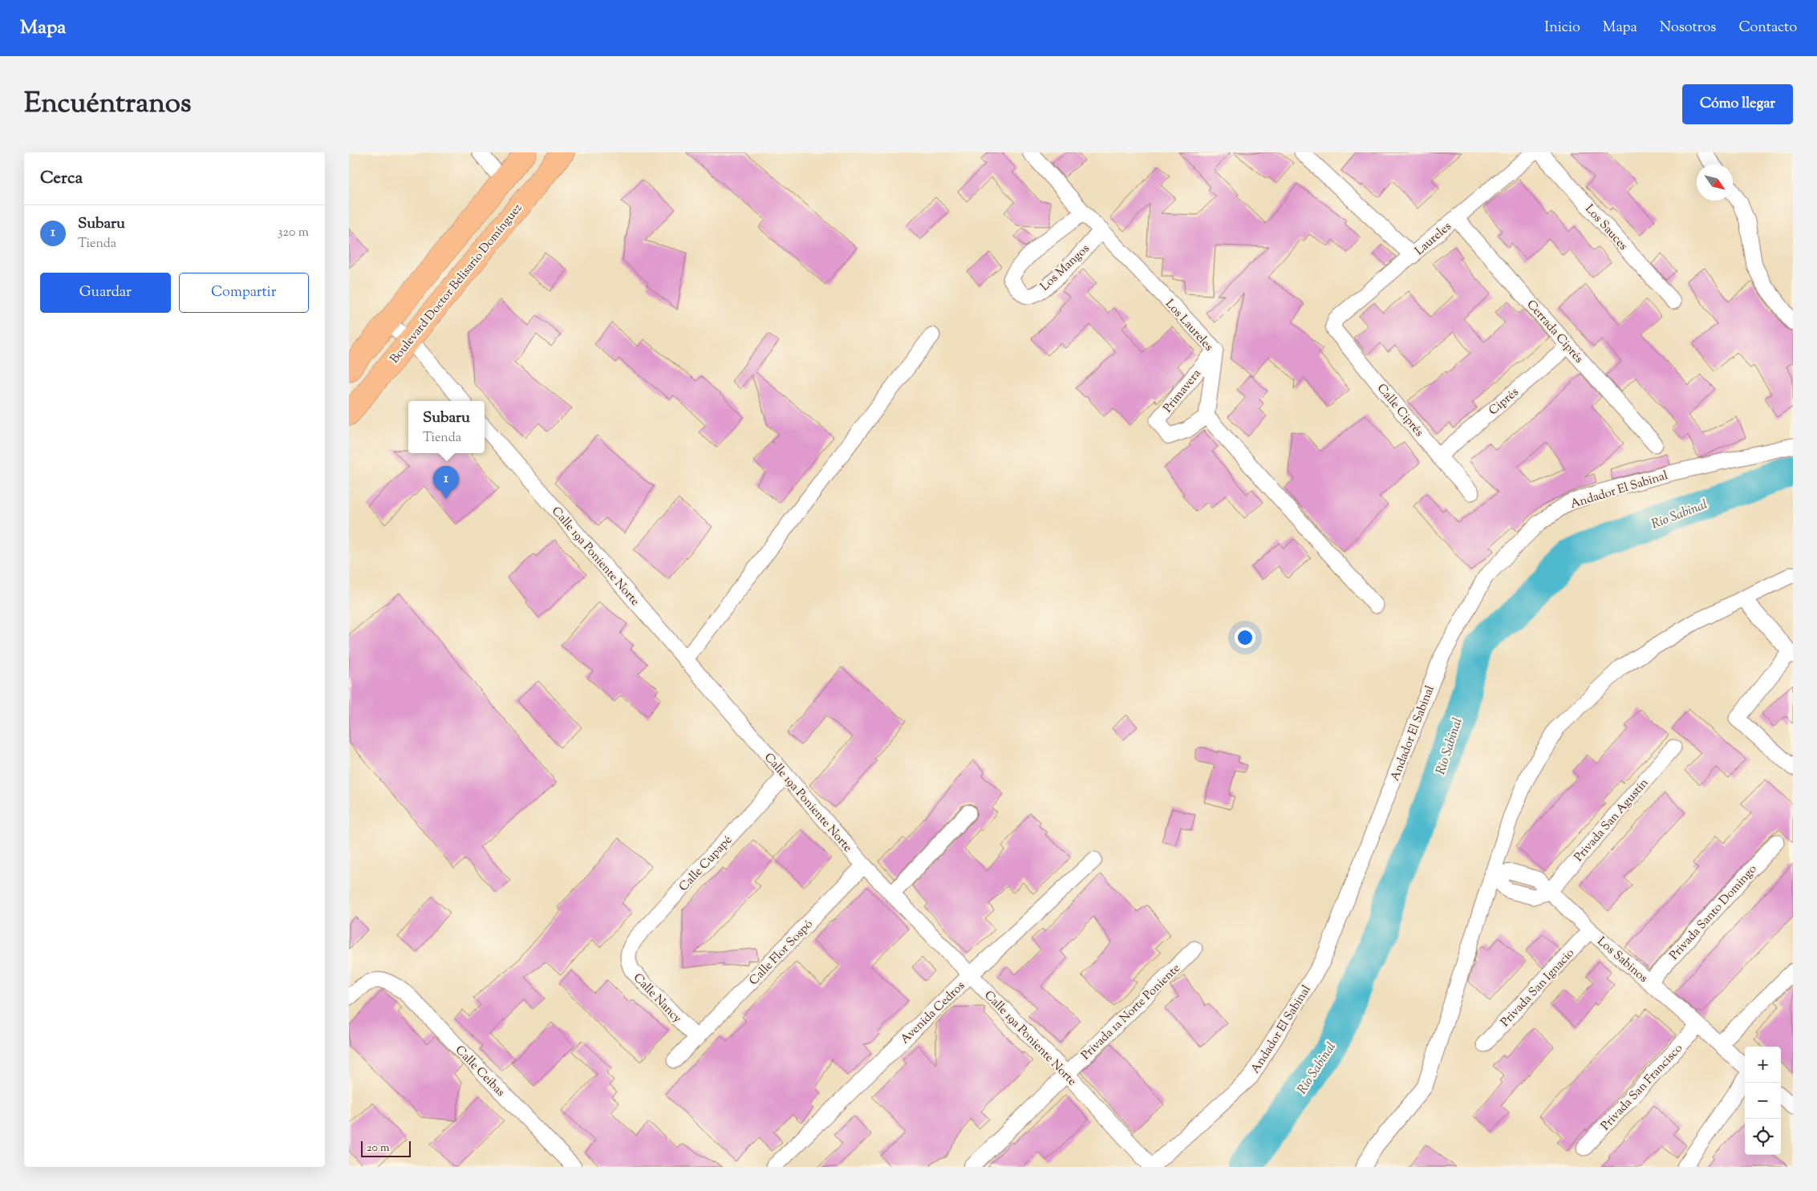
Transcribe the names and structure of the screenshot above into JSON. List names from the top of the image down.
{
  "streets": {
    "main road": ["Boulevard Doctor Belisario Domínguez"],
    "street": [
      "Los Sauces",
      "Laureles",
      "Los Mangos",
      "Los Laureles",
      "Cerrada Ciprés",
      "Primavera",
      "Ciprés",
      "Calle Ciprés",
      "Andador El Sabinal",
      "Calle 19a Poniente Norte",
      "Privada San Agustín",
      "Calle Cupapé",
      "Privada Santo Domingo",
      "Calle Flor Sospó",
      "Los Sabinos",
      "Privada San Ignacio",
      "Calle Nancy",
      "Privada 1a Norte Poniente",
      "Avenida Cedros",
      "Calle Ceibas",
      "Privada San Francisco"
    ]
  },
  "crossings": [
    ["Laureles", "Cerrada Ciprés"],
    ["Laureles", "Calle Ciprés"],
    ["Los Mangos", "Los Laureles"],
    ["Los Laureles", "Primavera"],
    ["Cerrada Ciprés", "Ciprés"],
    ["Ciprés", "Calle Ciprés"],
    ["Andador El Sabinal", "Calle 19a Poniente Norte"],
    ["Calle 19a Poniente Norte", "Calle Cupapé"],
    ["Calle 19a Poniente Norte", "Calle Flor Sospó"],
    ["Calle 19a Poniente Norte", "Privada 1a Norte Poniente"],
    ["Calle 19a Poniente Norte", "Avenida Cedros"],
    ["Privada San Agustín", "Los Sabinos"],
    ["Calle Cupapé", "Calle Nancy"],
    ["Privada Santo Domingo", "Los Sabinos"],
    ["Calle Flor Sospó", "Calle Nancy"],
    ["Los Sabinos", "Privada San Ignacio"],
    ["Los Sabinos", "Privada San Francisco"]
  ],
  "water": ["Río Sabinal"],
  "scale_bar": "20 m",
  "north": "bottom right",
  "page": {
    "header": "Mapa",
    "nav": [
      "Inicio",
      "Mapa",
      "Nosotros",
      "Contacto"
    ],
    "title": "Encuéntranos",
    "buttons": [
      "Cómo llegar",
      ["Guardar", "Compartir"]
    ],
    "heading": "Cerca",
    "list": [
      {
        "mark": "1",
        "name": "Subaru",
        "note": "Tienda",
        "value": "320 m"
      }
    ],
    "popup": ["Subaru", "Tienda"],
    "pins": "1",
    "map_buttons": ["+", "−"],
    "scale": "20 m"
  }
}
